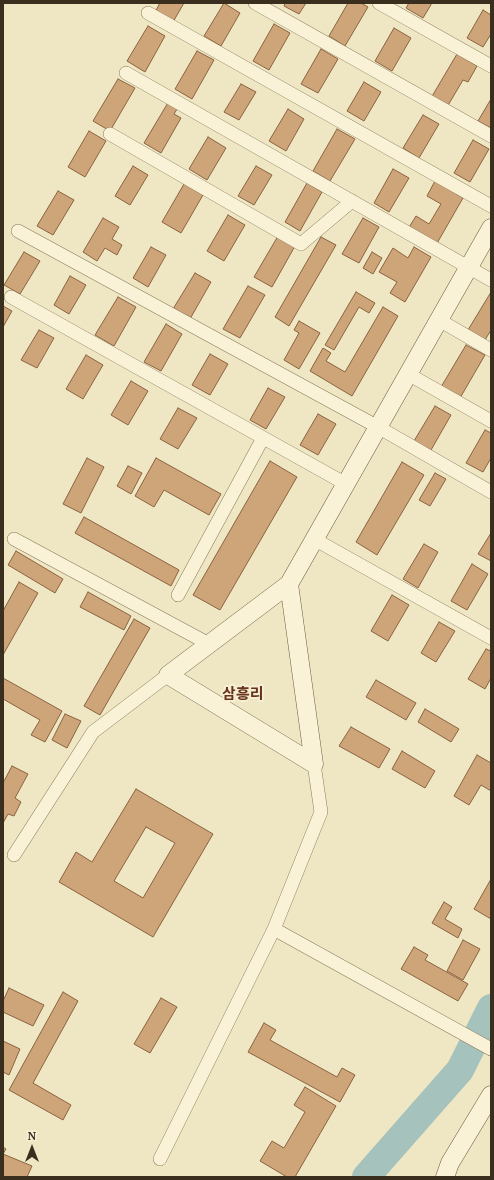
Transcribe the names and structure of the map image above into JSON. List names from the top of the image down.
{
  "districts": ["삼흥리"],
  "north": "top"
}
